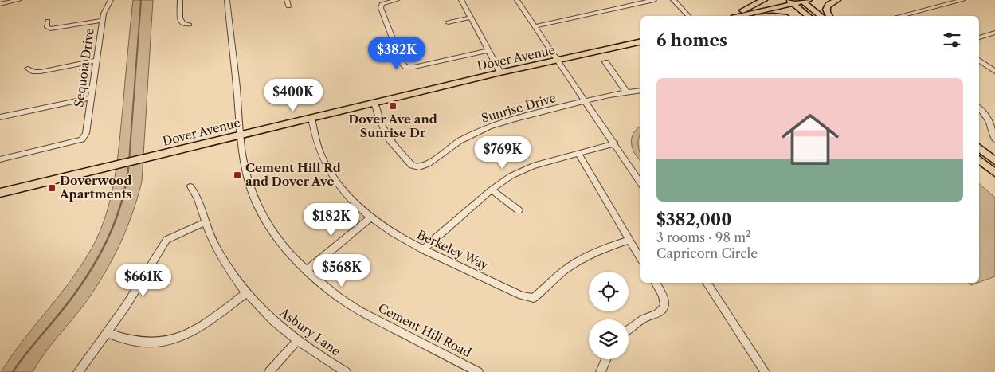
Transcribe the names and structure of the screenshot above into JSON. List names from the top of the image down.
{
  "streets": {
    "main road": ["Dover Avenue"],
    "street": [
      "Sequoia Drive",
      "Sunrise Drive",
      "Berkeley Way",
      "Cement Hill Road",
      "Asbury Lane"
    ]
  },
  "crossings": [
    ["Dover Avenue", "Sunrise Drive"],
    ["Dover Avenue", "Berkeley Way"],
    ["Dover Avenue", "Cement Hill Road"]
  ],
  "places": {
    "transit": ["Dover Ave and Sunrise Dr", "Cement Hill Rd and Dover Ave", "Doverwood Apartments"]
  },
  "page": {
    "heading": "6 homes",
    "price": [
      "$382K",
      "$400K",
      "$769K",
      "$182K",
      "$568K",
      "$661K"
    ],
    "list": [
      {
        "name": "$382,000",
        "note": "3 rooms · 98 m² · Capricorn Circle"
      }
    ]
  }
}
